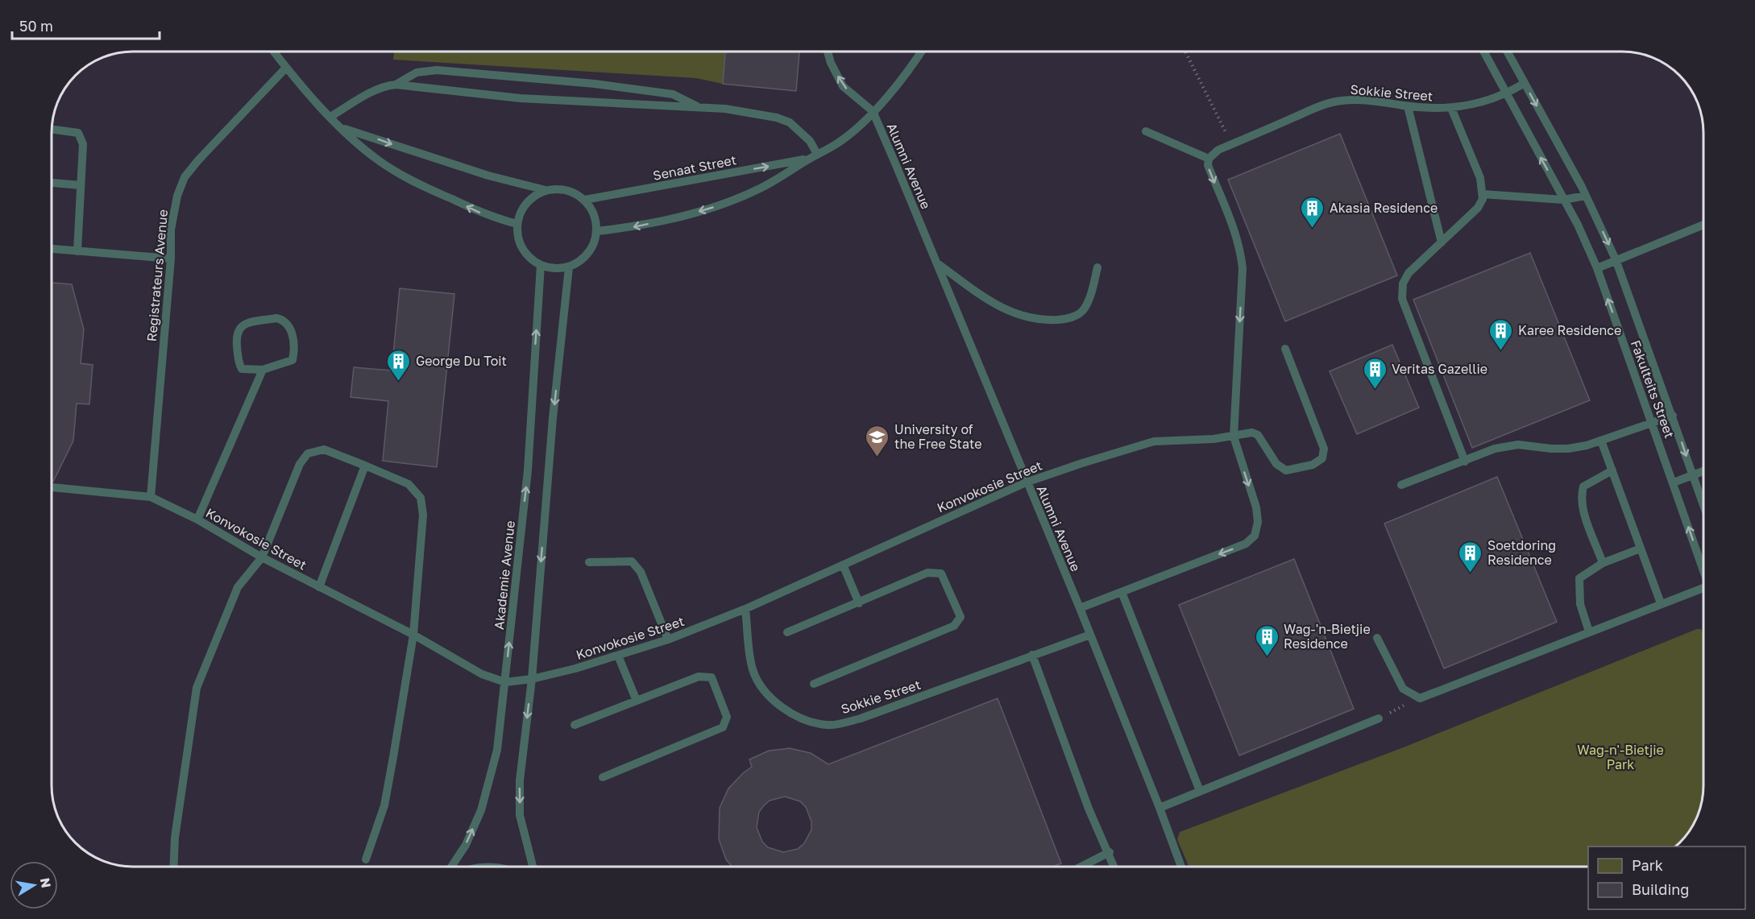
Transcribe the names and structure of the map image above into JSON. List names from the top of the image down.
{
  "streets": {
    "lane": [
      "Sokkie Street",
      "Alumni Avenue",
      "Senaat Street",
      "Registrateurs Avenue",
      "Fakulteits Street",
      "Konvokosie Street",
      "Akademie Avenue"
    ]
  },
  "crossings": [
    ["Sokkie Street", "Alumni Avenue"],
    ["Sokkie Street", "Fakulteits Street"],
    ["Sokkie Street", "Konvokosie Street"],
    ["Alumni Avenue", "Senaat Street"],
    ["Alumni Avenue", "Konvokosie Street"],
    ["Senaat Street", "Akademie Avenue"],
    ["Registrateurs Avenue", "Konvokosie Street"],
    ["Konvokosie Street", "Akademie Avenue"]
  ],
  "parks": ["Wag-n'-Bietjie Park"],
  "places": {
    "building": [
      "Akasia Residence",
      "Karee Residence",
      "George Du Toit",
      "Veritas Gazellie",
      "Soetdoring Residence",
      "Wag-'n-Bietjie Residence"
    ],
    "school or university": ["University of the Free State"]
  },
  "legend": ["Park", "Building"],
  "scale_bar": "50 m",
  "north": "right"
}
